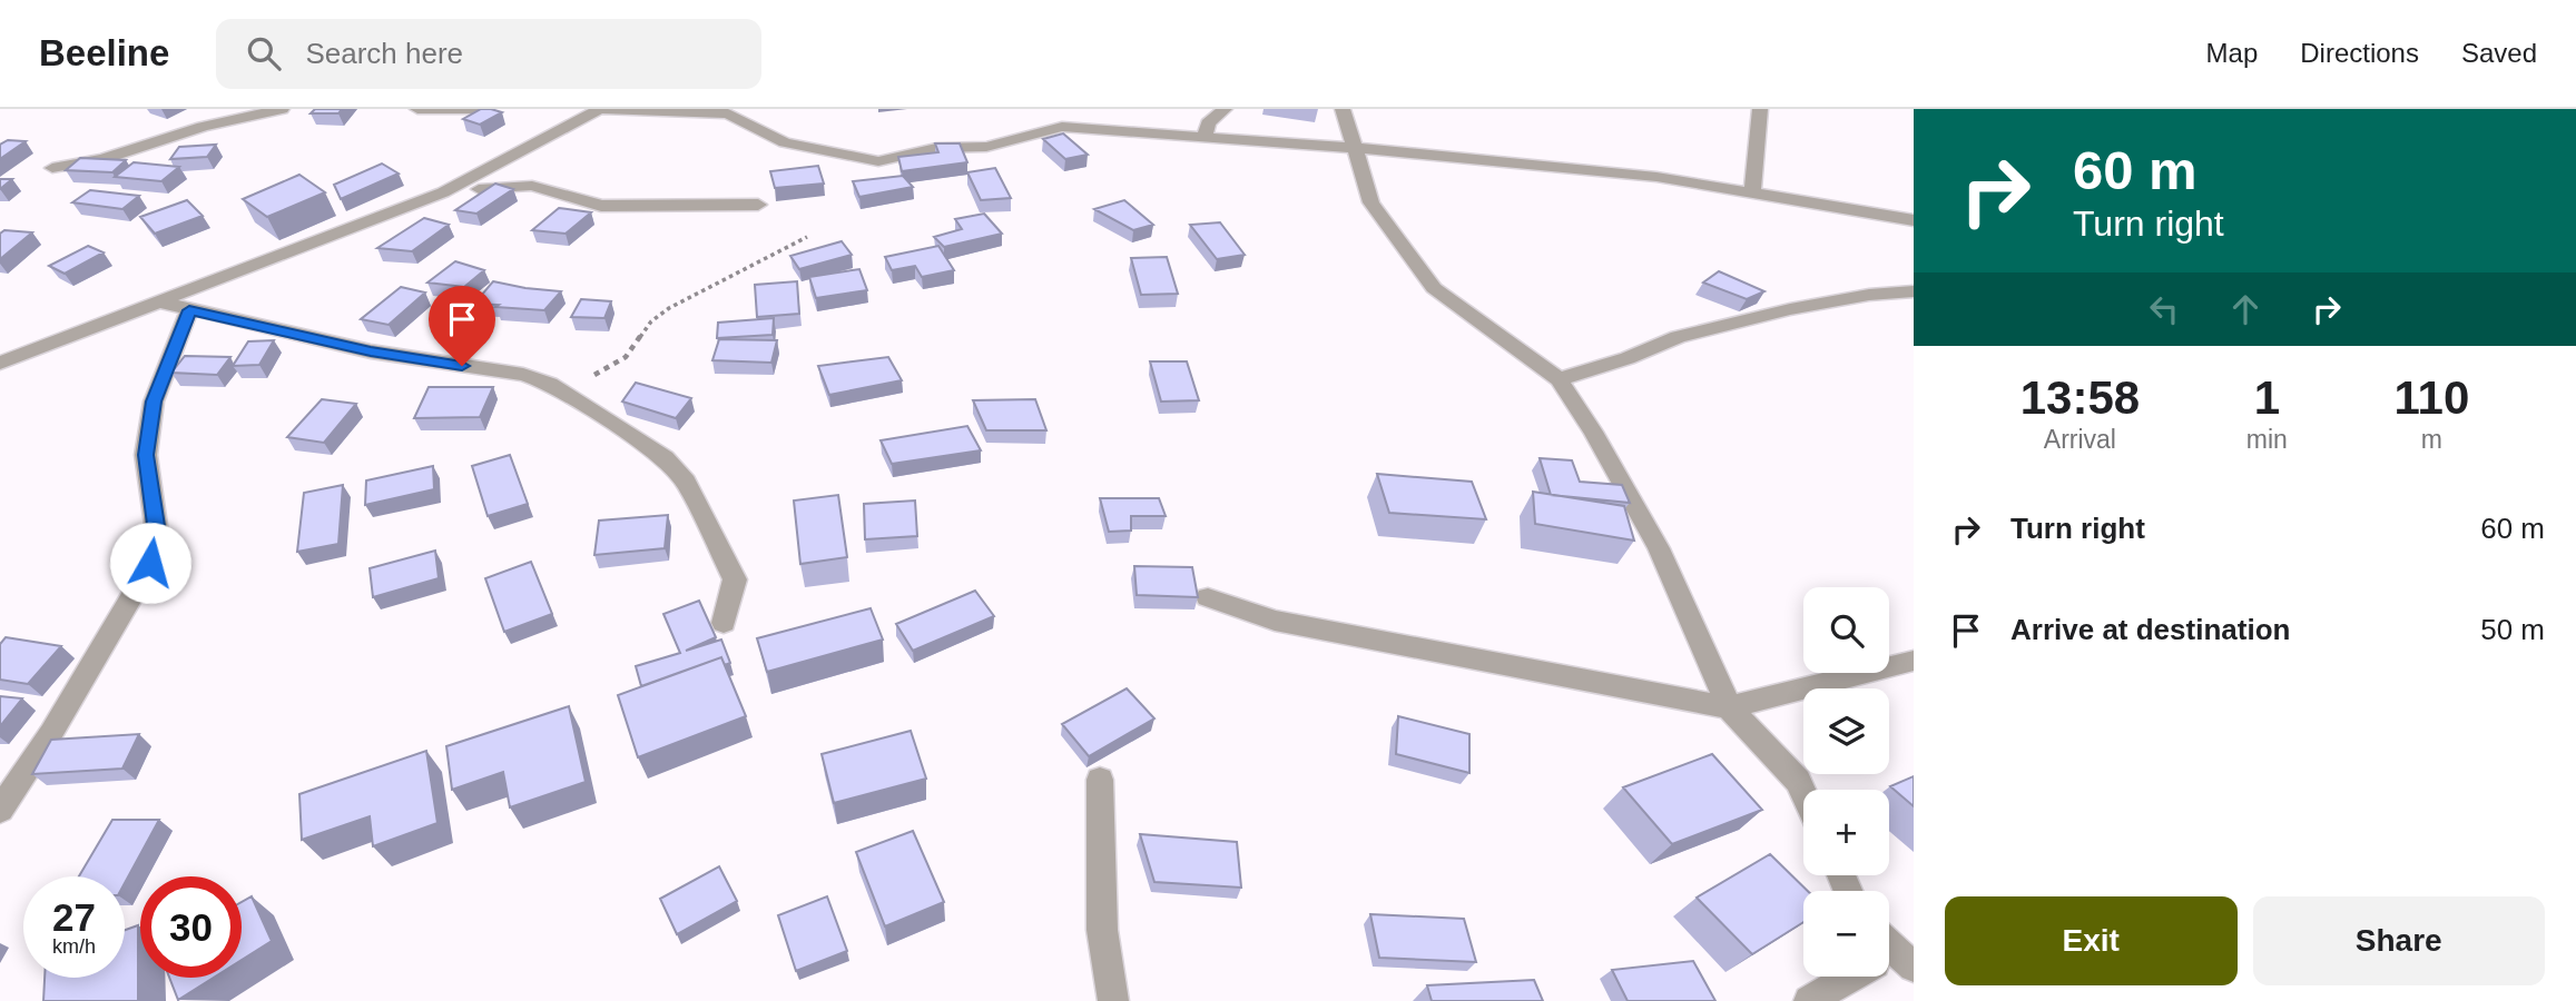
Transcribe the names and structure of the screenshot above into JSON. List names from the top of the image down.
{
  "page": {
    "header": "Beeline",
    "search": "Search here",
    "nav": ["Map", "Directions", "Saved"],
    "turn": ["60 m", "Turn right"],
    "eta": [
      "13:58",
      "Arrival",
      "1",
      "min",
      "110",
      "m"
    ],
    "list": [
      {
        "name": "Turn right",
        "value": "60 m"
      },
      {
        "name": "Arrive at destination",
        "value": "50 m"
      }
    ],
    "map_buttons": ["+", "−"],
    "speed": "27 km/h",
    "limit": "30",
    "buttons": ["Exit", "Share"]
  }
}
